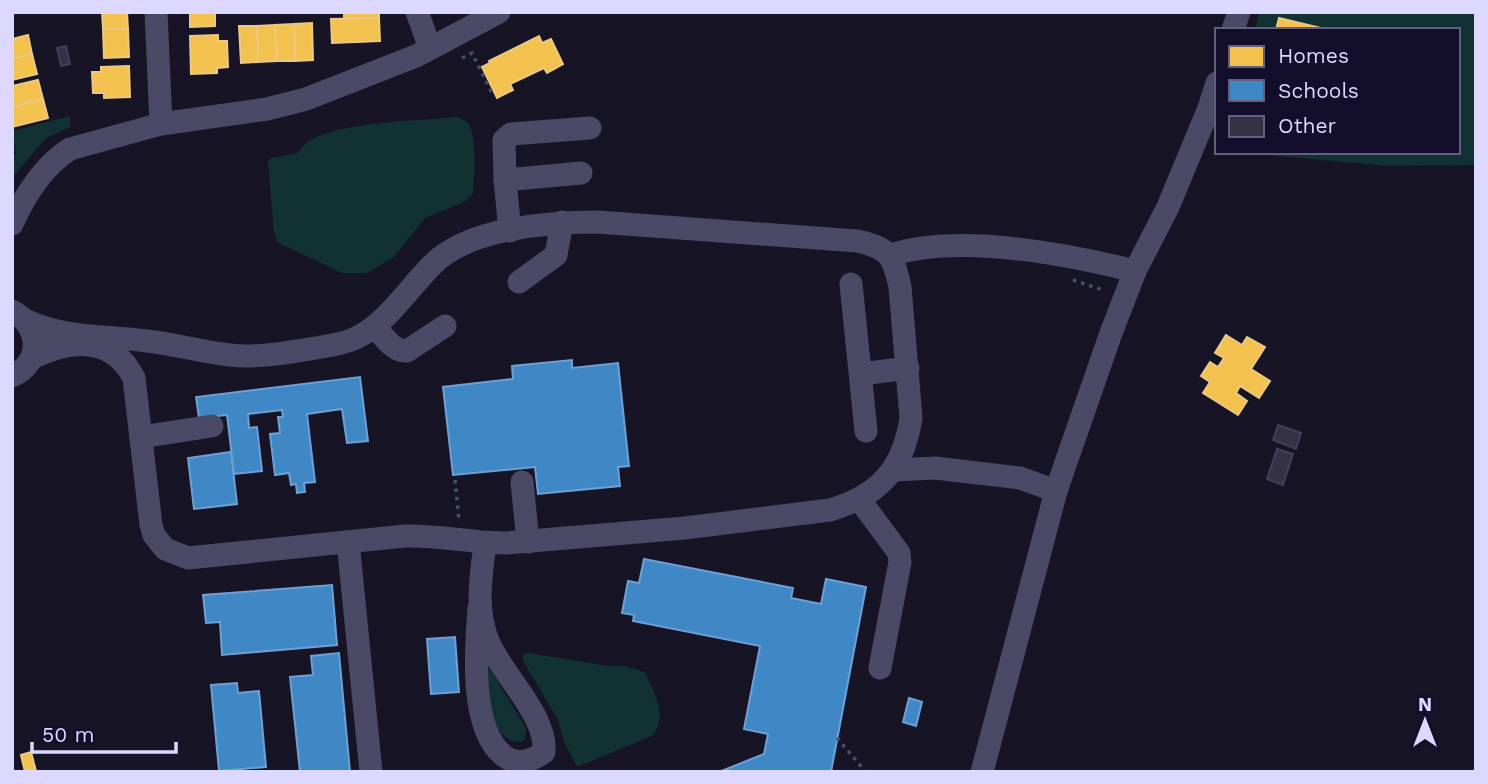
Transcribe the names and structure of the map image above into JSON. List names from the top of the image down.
{
  "legend": ["Homes", "Schools", "Other"],
  "scale_bar": "50 m",
  "north": "top"
}
